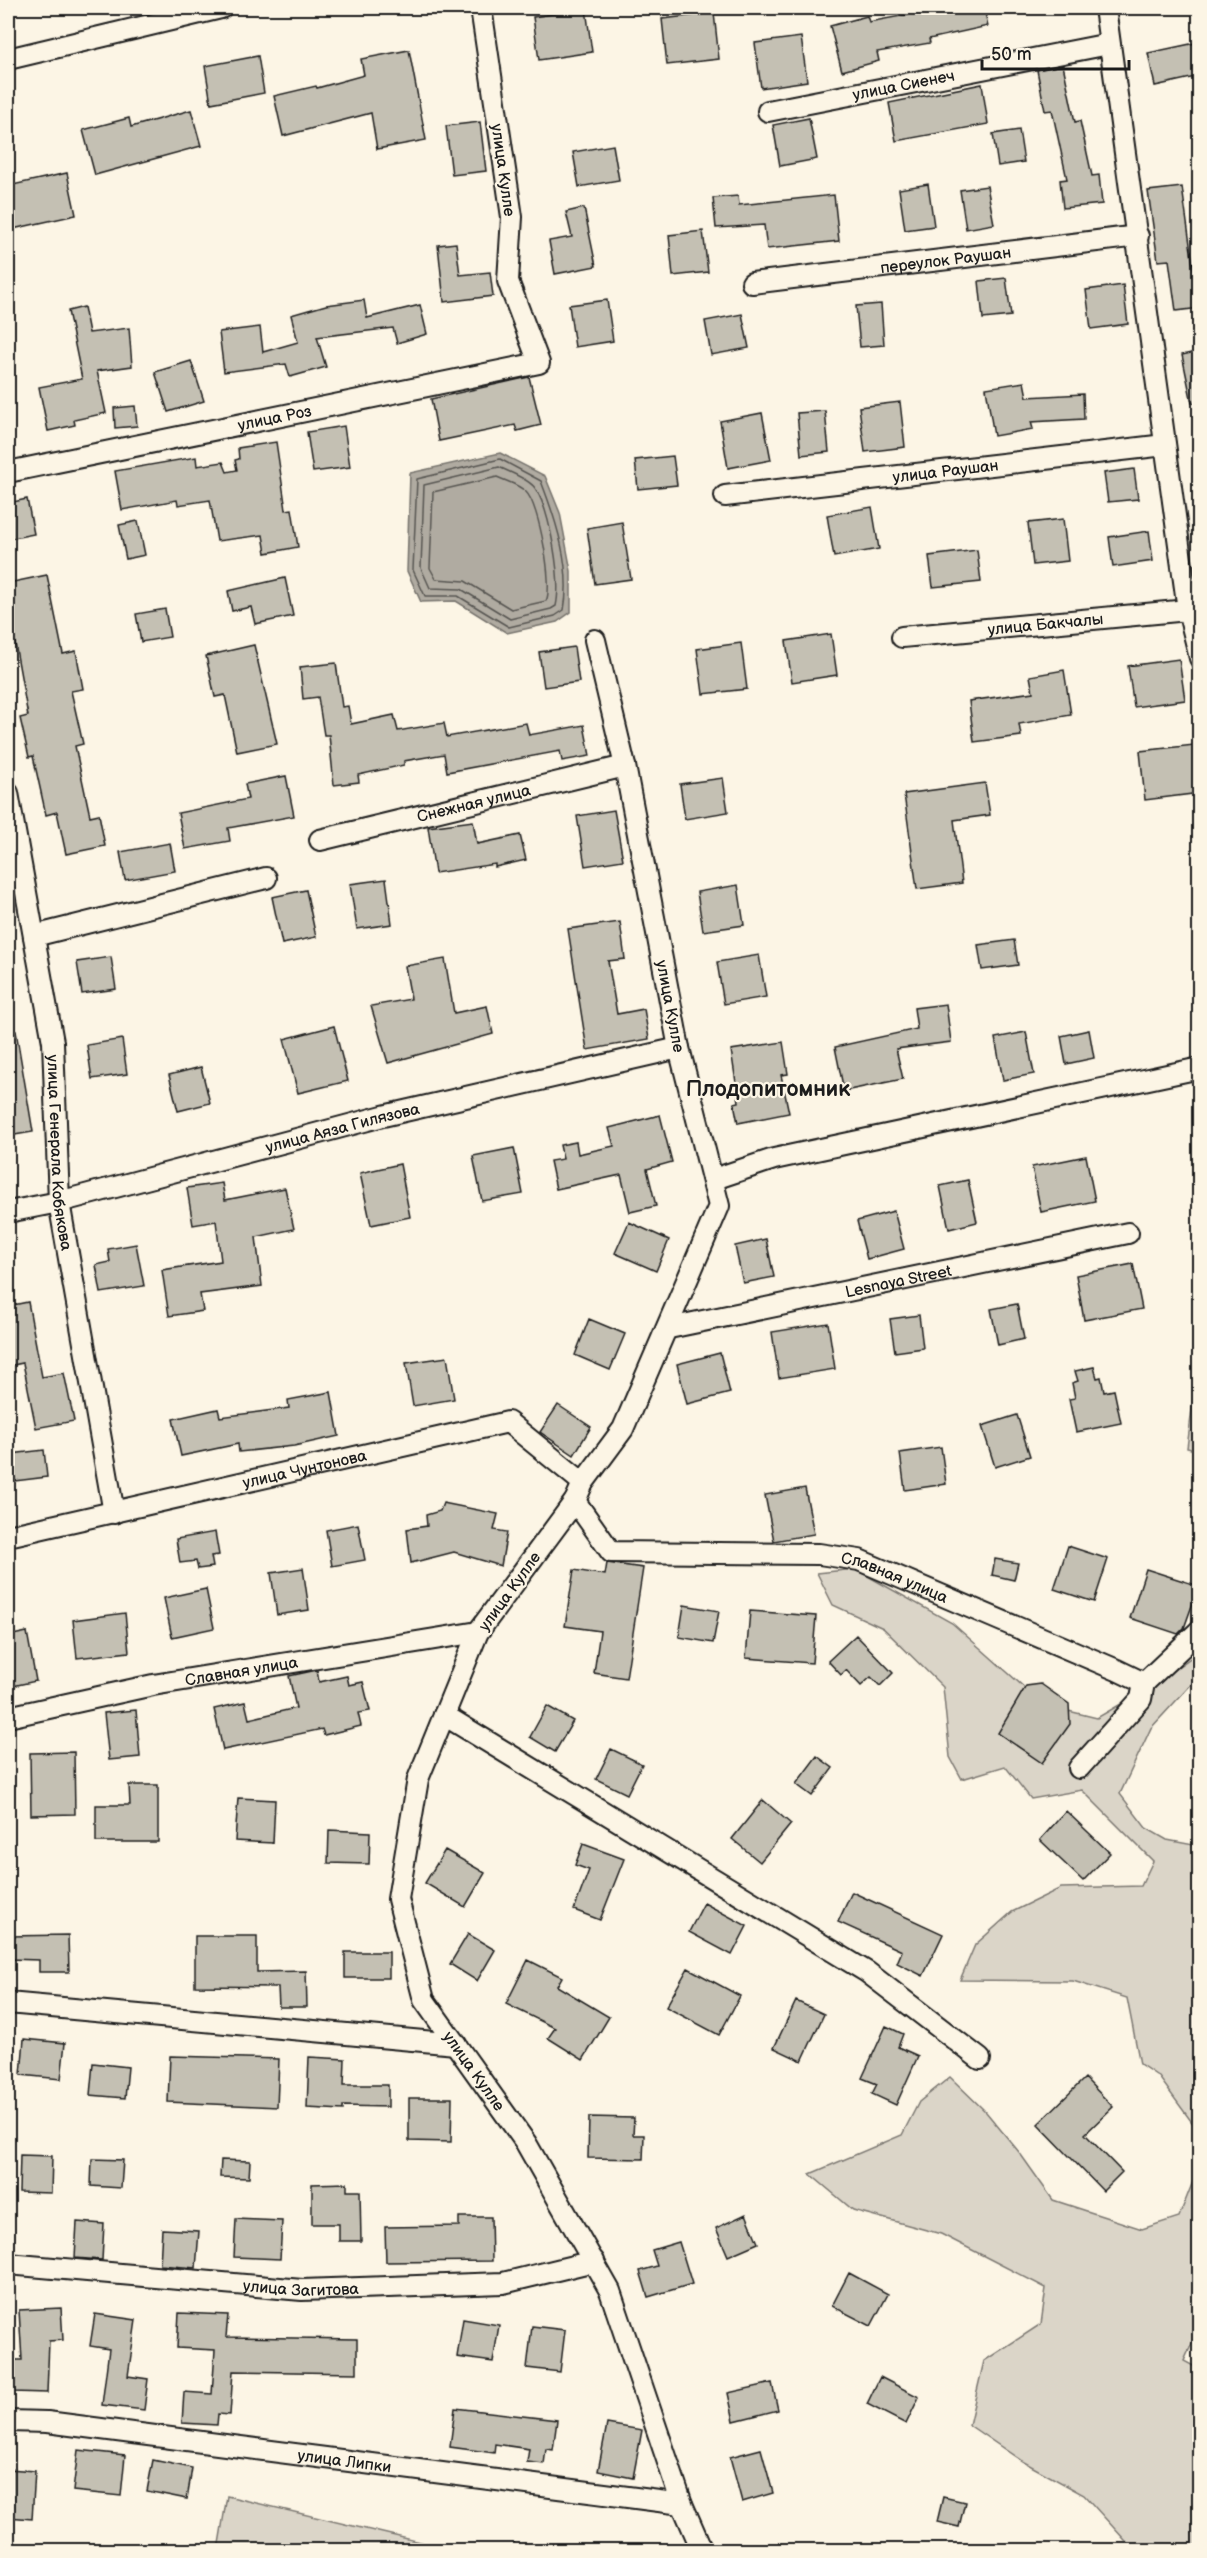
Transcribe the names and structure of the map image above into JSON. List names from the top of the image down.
{
  "streets": {
    "street": [
      "улица Сиенеч",
      "улица Кулле",
      "переулок Раушан",
      "улица Роз",
      "улица Раушан",
      "улица Бакчалы",
      "Снежная улица",
      "улица Аяза Гилязова",
      "улица Генерала Кобякова",
      "Lesnaya Street",
      "улица Чунтонова",
      "Славная улица",
      "улица Загитова",
      "улица Липки"
    ]
  },
  "crossings": [
    ["улица Кулле", "улица Роз"],
    ["улица Кулле", "Снежная улица"],
    ["улица Кулле", "улица Аяза Гилязова"],
    ["улица Кулле", "Lesnaya Street"],
    ["улица Кулле", "улица Чунтонова"],
    ["улица Кулле", "Славная улица"],
    ["улица Кулле", "улица Загитова"],
    ["улица Кулле", "улица Липки"],
    ["улица Аяза Гилязова", "улица Генерала Кобякова"],
    ["улица Генерала Кобякова", "улица Чунтонова"],
    ["улица Чунтонова", "Славная улица"]
  ],
  "districts": ["Плодопитомник"],
  "scale_bar": "50 m"
}
